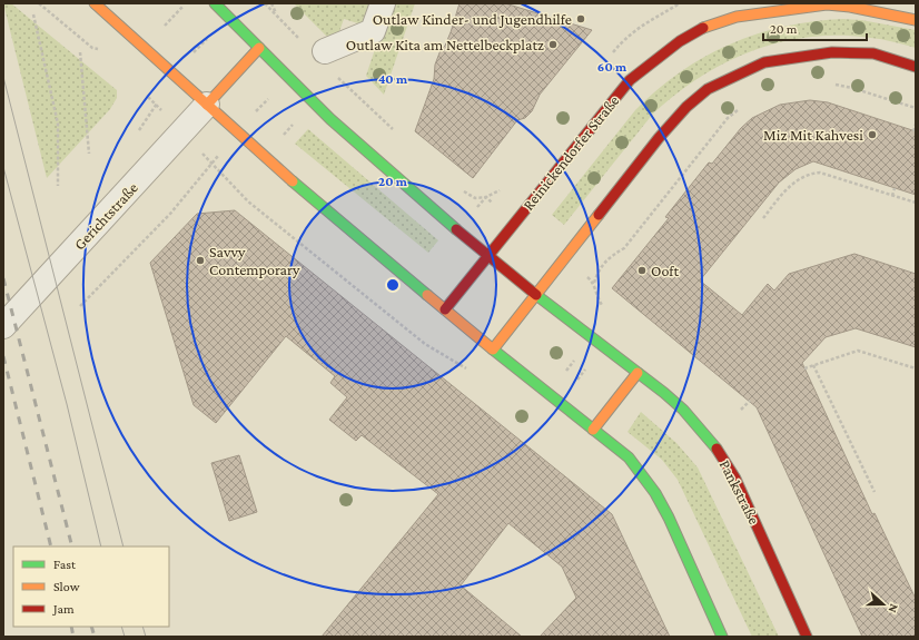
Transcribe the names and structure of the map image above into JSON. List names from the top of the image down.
{
  "streets": {
    "main road": ["Reinickendorfer Straße", "Pankstraße"],
    "street": ["Gerichtstraße"]
  },
  "places": [
    "Outlaw Kinder- und Jugendhilfe",
    "Outlaw Kita am Nettelbeckplatz",
    "Miz Mit Kahvesi",
    "Savvy Contemporary",
    "Ooft"
  ],
  "legend": ["Fast", "Slow", "Jam"],
  "scale_bar": "20 m",
  "north": "right",
  "rings": ["60 m", "40 m", "20 m"]
}
